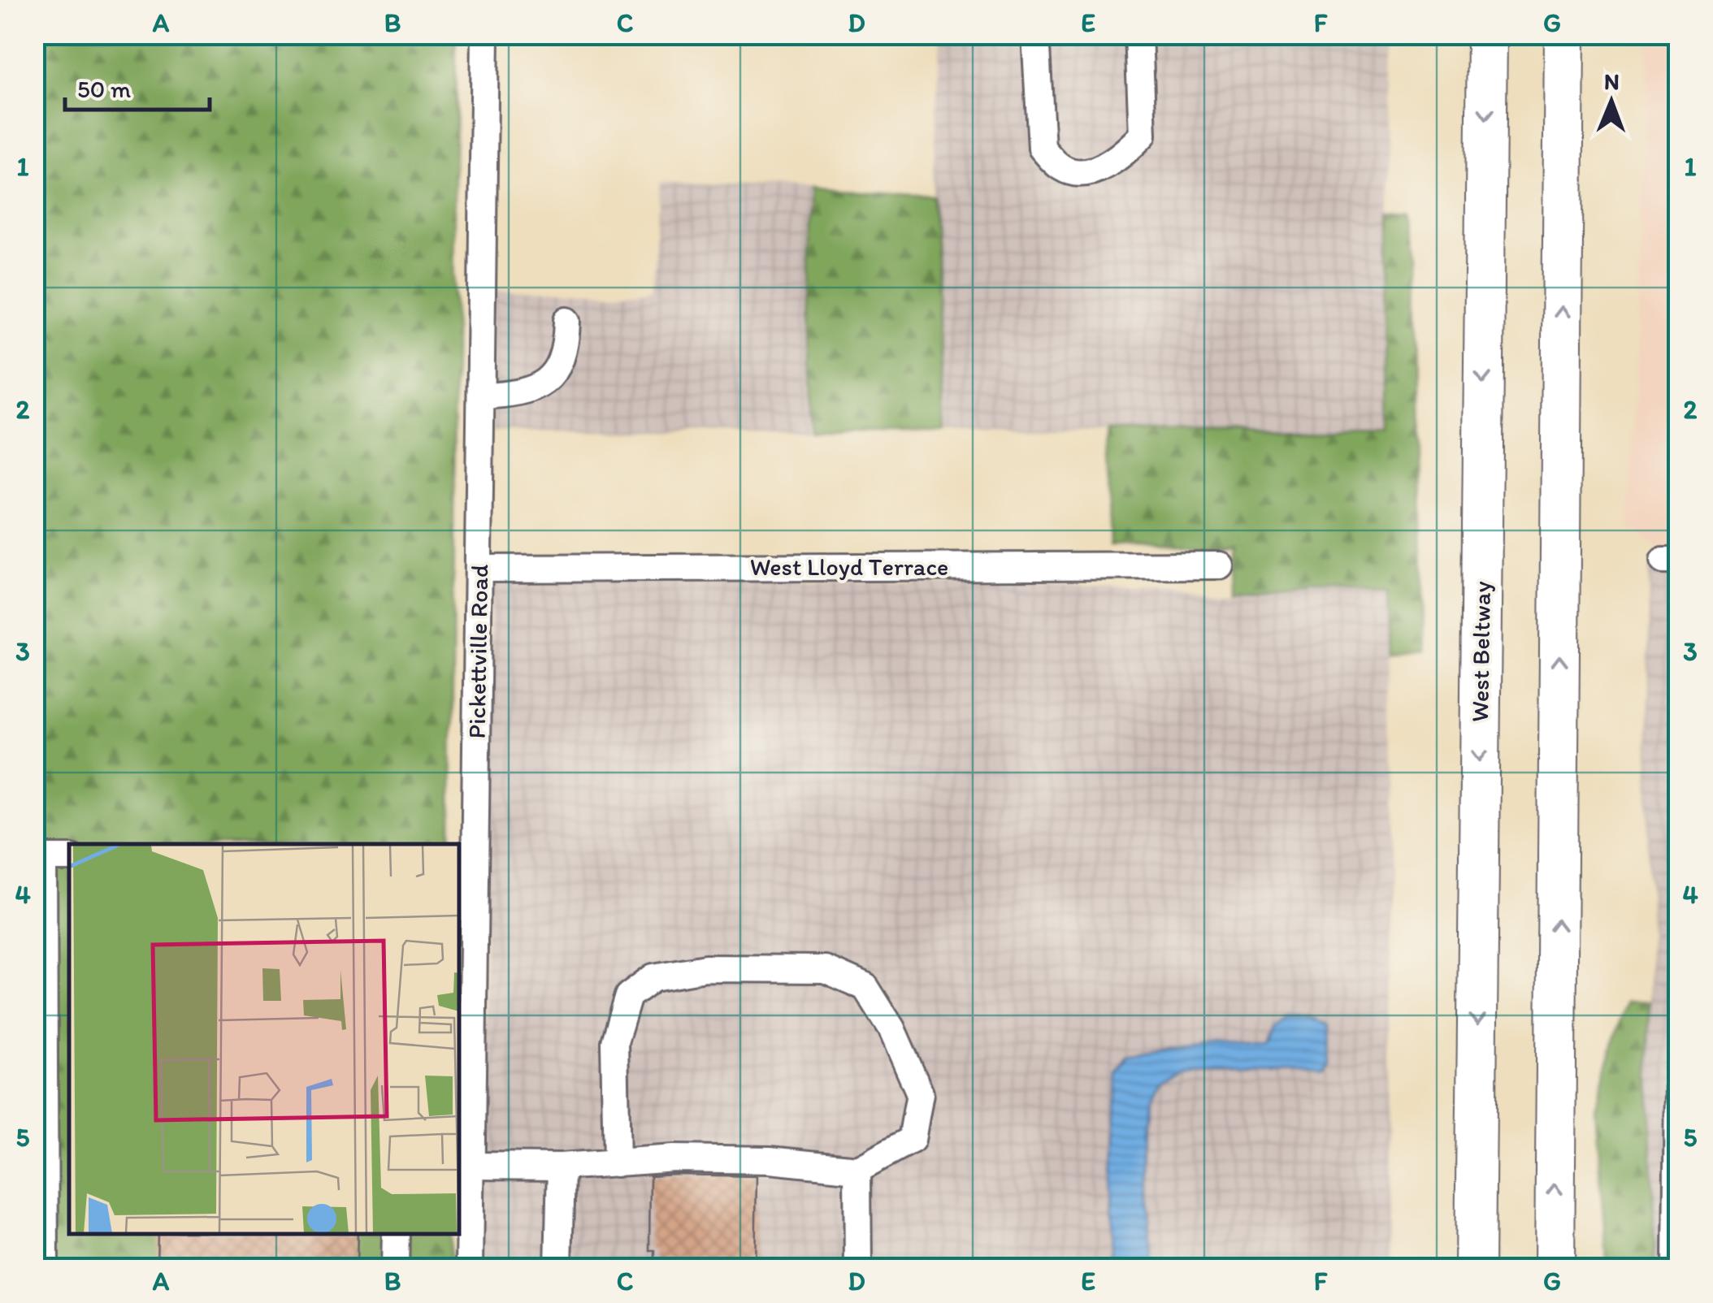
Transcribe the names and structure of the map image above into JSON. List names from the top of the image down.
{
  "streets": {
    "highway": ["West Beltway"],
    "street": ["West Lloyd Terrace", "Pickettville Road"]
  },
  "crossings": [
    ["West Lloyd Terrace", "Pickettville Road"]
  ],
  "scale_bar": "50 m",
  "north": "top",
  "grid": {
    "columns": [
      "A",
      "B",
      "C",
      "D",
      "E",
      "F",
      "G"
    ],
    "rows": [
      "1",
      "2",
      "3",
      "4",
      "5"
    ]
  }
}
